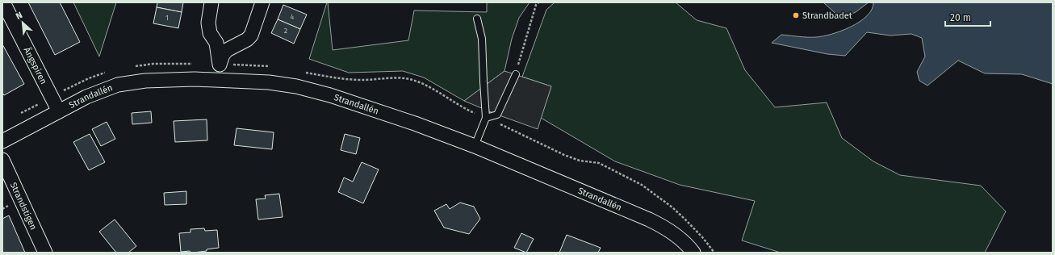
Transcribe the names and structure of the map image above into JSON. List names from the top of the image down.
{
  "streets": {
    "street": ["Ängspiren", "Strandallén", "Strandstigen"]
  },
  "crossings": [
    ["Ängspiren", "Strandallén"]
  ],
  "places": ["Strandbadet"],
  "house_numbers": ["4", "1", "2"],
  "scale_bar": "20 m",
  "north": "top left"
}
